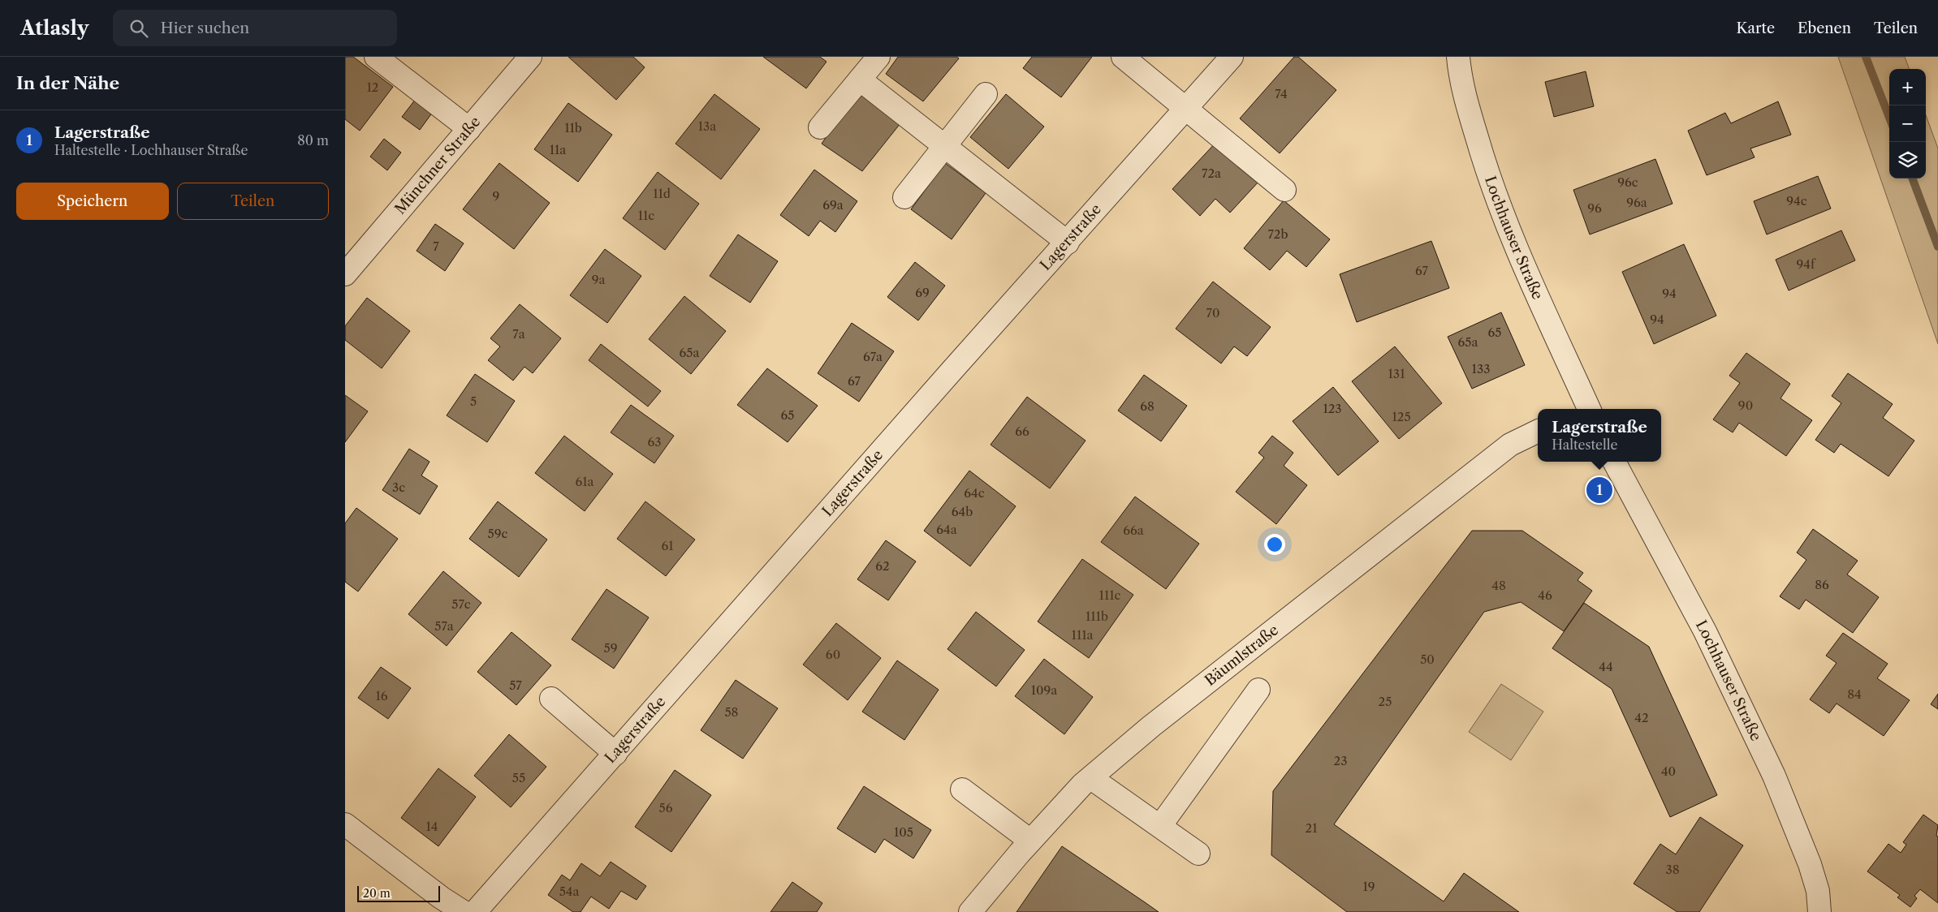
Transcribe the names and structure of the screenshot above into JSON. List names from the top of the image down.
{
  "streets": {
    "street": [
      "Münchner Straße",
      "Lagerstraße",
      "Lochhauser Straße",
      "Bäumlstraße"
    ]
  },
  "house_numbers": [
    "12",
    "74",
    "13a",
    "11b",
    "11a",
    "72a",
    "96c",
    "11d",
    "9",
    "94c",
    "96a",
    "69a",
    "96",
    "11c",
    "72b",
    "7",
    "94f",
    "67",
    "9a",
    "69",
    "94",
    "70",
    "94",
    "65",
    "7a",
    "65a",
    "65a",
    "67a",
    "133",
    "131",
    "67",
    "5",
    "90",
    "68",
    "123",
    "65",
    "125",
    "66",
    "63",
    "61a",
    "3c",
    "64c",
    "64b",
    "64a",
    "66a",
    "59c",
    "61",
    "62",
    "86",
    "48",
    "111c",
    "46",
    "57c",
    "111b",
    "57a",
    "111a",
    "59",
    "60",
    "50",
    "44",
    "57",
    "109a",
    "84",
    "16",
    "25",
    "58",
    "42",
    "23",
    "40",
    "55",
    "56",
    "14",
    "21",
    "105",
    "38",
    "19",
    "54a"
  ],
  "scale_bar": "20 m",
  "page": {
    "header": "Atlasly",
    "search": "Hier suchen",
    "nav": ["Karte", "Ebenen", "Teilen"],
    "heading": "In der Nähe",
    "map_buttons": ["+", "−"],
    "list": [
      {
        "mark": "1",
        "name": "Lagerstraße",
        "note": "Haltestelle · Lochhauser Straße",
        "value": "80 m"
      }
    ],
    "buttons": ["Speichern", "Teilen"],
    "popup": ["Lagerstraße", "Haltestelle"],
    "pins": "1",
    "scale": "20 m"
  }
}
